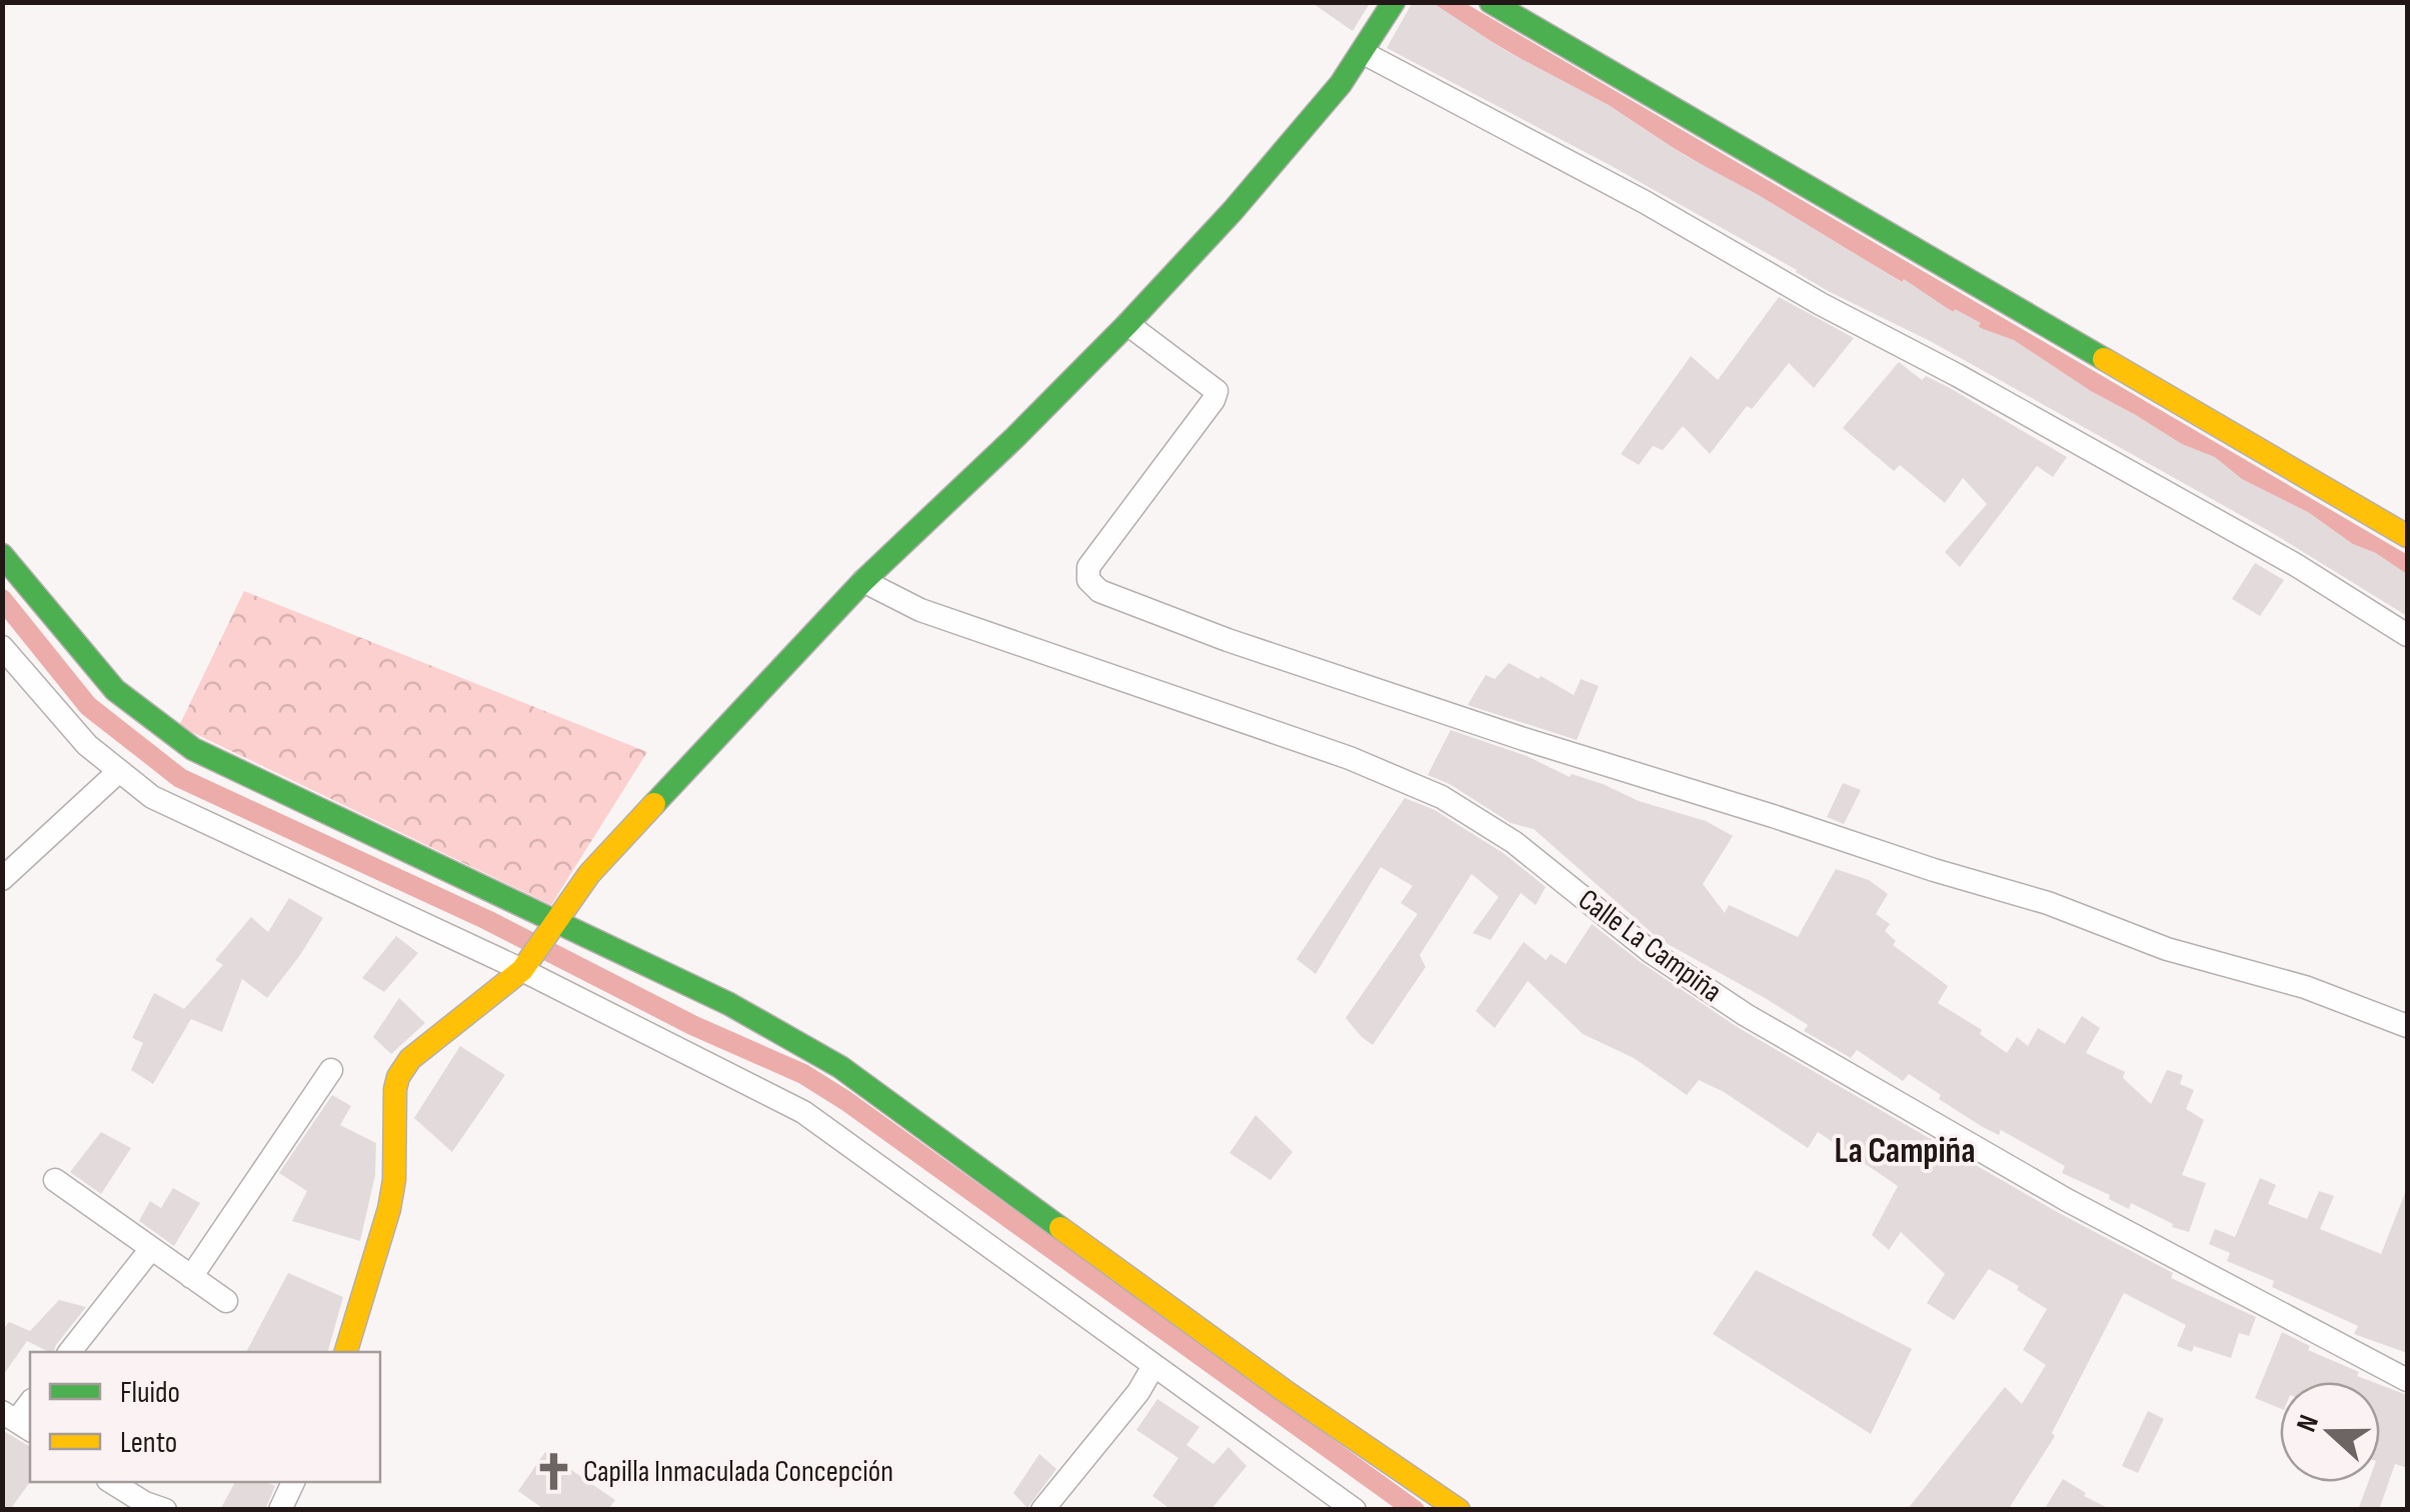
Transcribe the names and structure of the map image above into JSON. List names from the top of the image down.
{
  "streets": {
    "street": ["Calle La Campiña"]
  },
  "districts": ["La Campiña"],
  "places": {
    "church": ["Capilla Inmaculada Concepción"]
  },
  "legend": ["Fluido", "Lento"],
  "north": "left"
}
